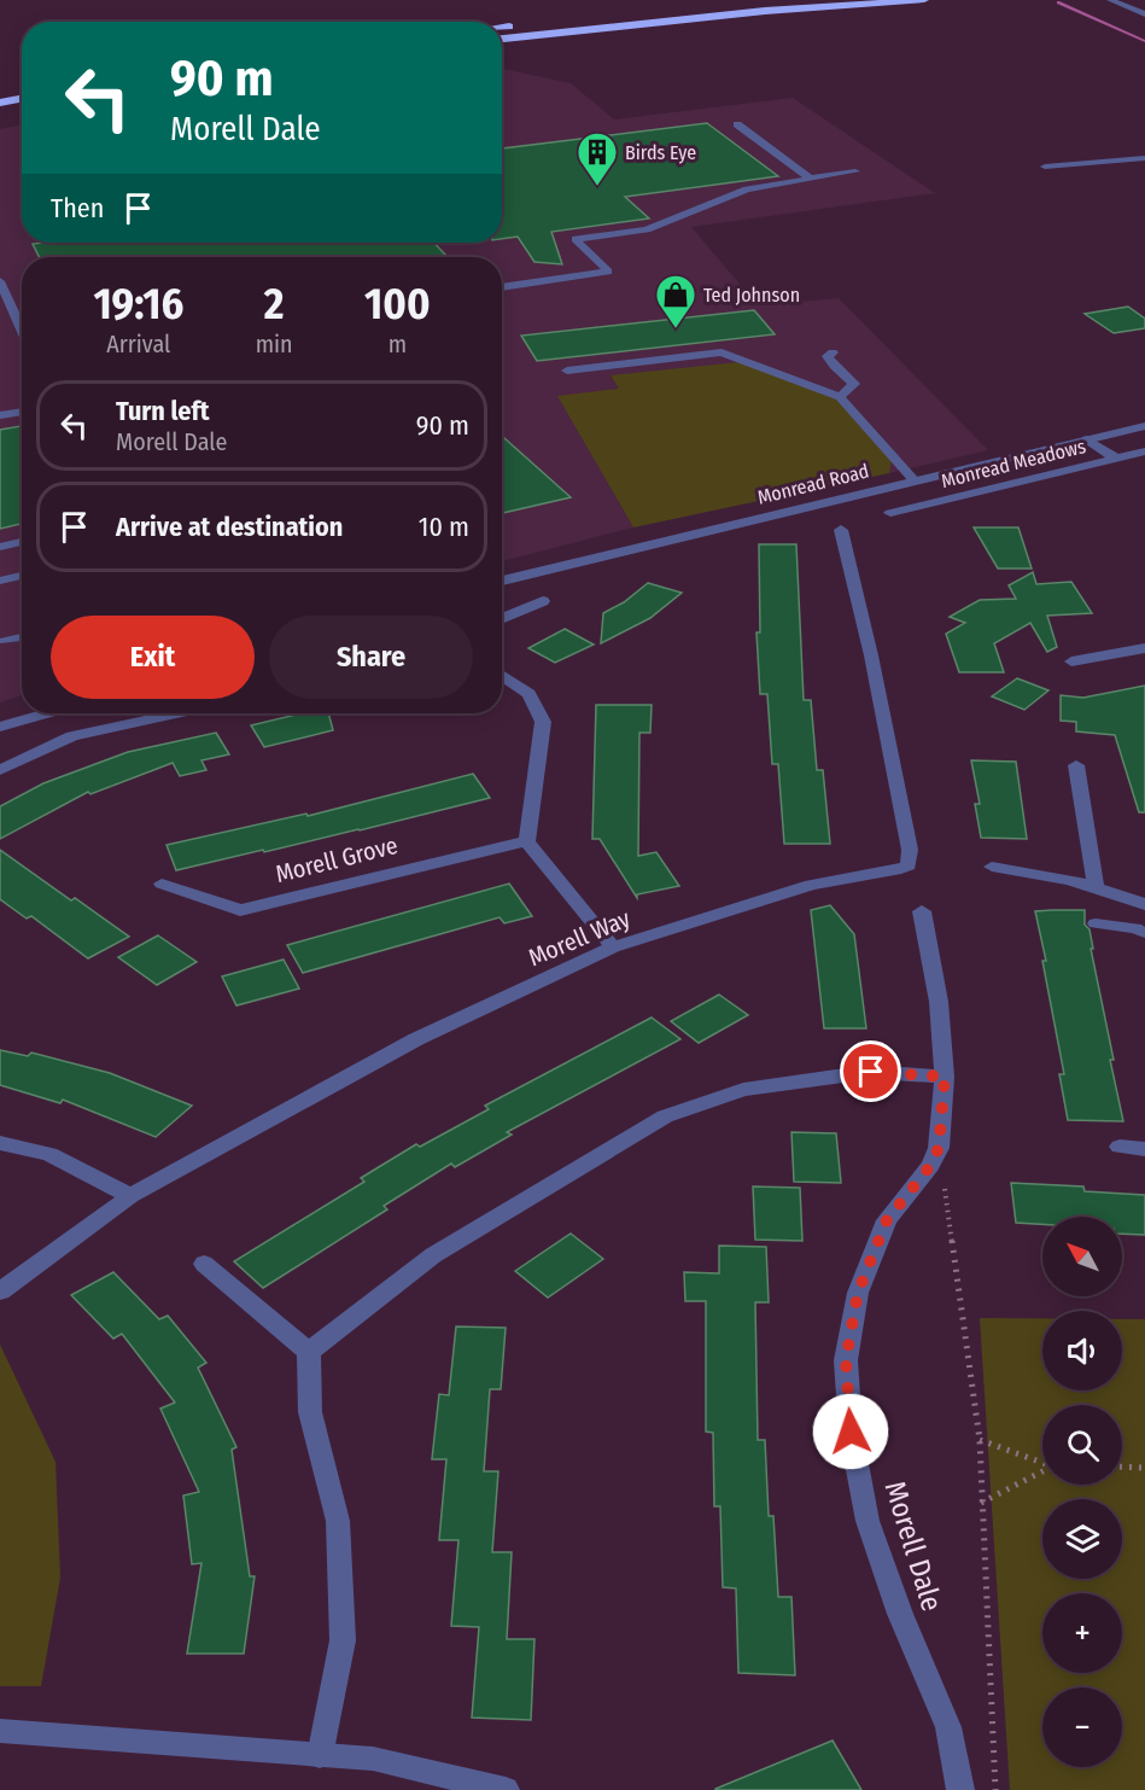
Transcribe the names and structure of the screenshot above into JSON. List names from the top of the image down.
{
  "streets": {
    "street": [
      "Monread Meadows",
      "Monread Road",
      "Morell Grove",
      "Morell Way",
      "Morell Dale"
    ]
  },
  "places": {
    "building": ["Birds Eye"],
    "shop": ["Ted Johnson"]
  },
  "north": "top left",
  "page": {
    "turn": ["90 m", "Morell Dale"],
    "then": "Then",
    "eta": [
      "19:16",
      "Arrival",
      "2",
      "min",
      "100",
      "m"
    ],
    "list": [
      {
        "name": "Turn left",
        "note": "Morell Dale",
        "value": "90 m"
      },
      {
        "name": "Arrive at destination",
        "value": "10 m"
      }
    ],
    "buttons": ["Exit", "Share"],
    "map_buttons": ["+", "−"]
  }
}
